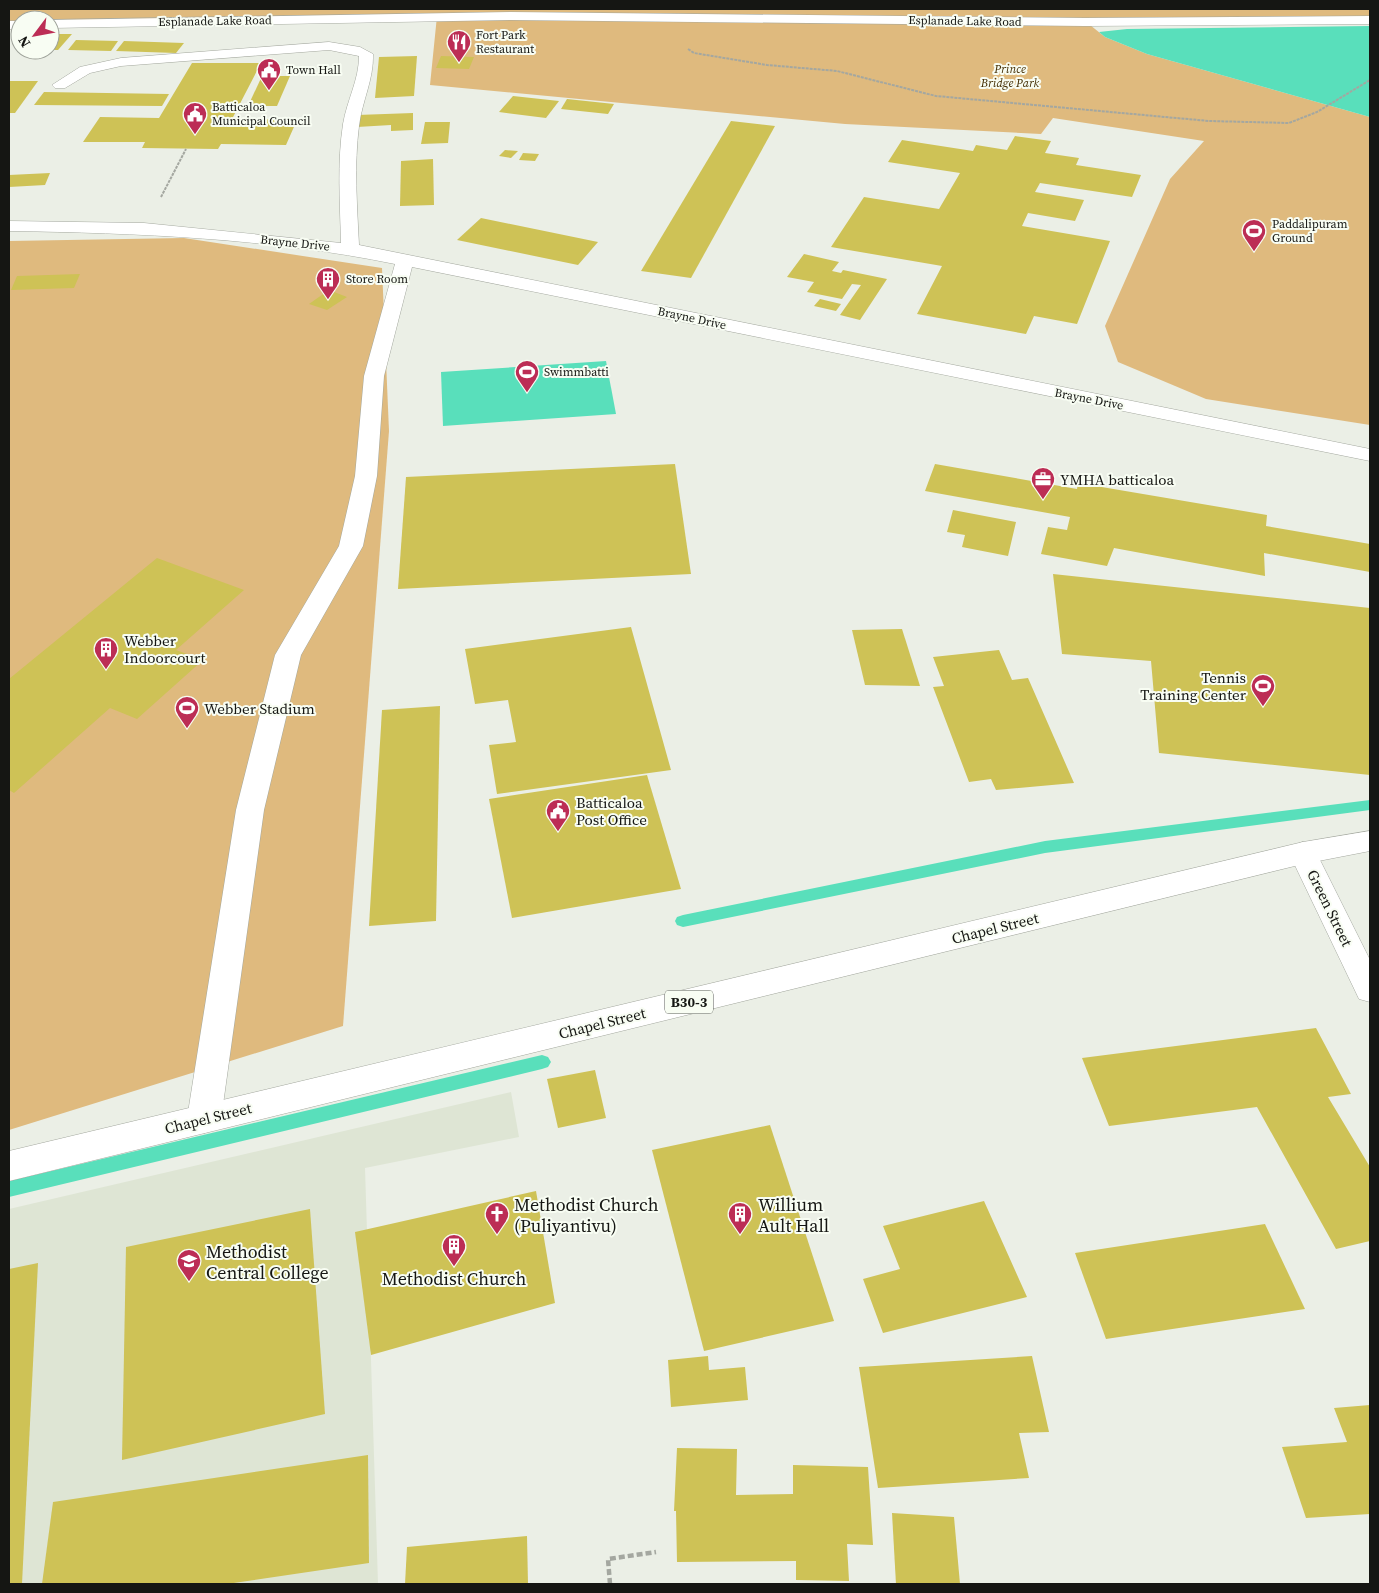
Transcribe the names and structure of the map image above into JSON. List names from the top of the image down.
{
  "streets": {
    "street": [
      "Esplanade Lake Road",
      "Brayne Drive",
      "Green Street",
      "Chapel Street",
      "B30-3"
    ]
  },
  "crossings": [
    ["Green Street", "Chapel Street"]
  ],
  "parks": ["Prince Bridge Park"],
  "places": {
    "restaurant": ["Fort Park Restaurant"],
    "public building": ["Town Hall", "Batticaloa Municipal Council", "Batticaloa Post Office"],
    "sports": [
      "Paddalipuram Ground",
      "Swimmbatti",
      "Tennis Training Center",
      "Webber Stadium"
    ],
    "building": [
      "Store Room",
      "Webber Indoorcourt",
      "Willium Ault Hall",
      "Methodist Church"
    ],
    "office": ["YMHA batticaloa"],
    "church": ["Methodist Church (Puliyantivu)"],
    "school or university": ["Methodist Central College"]
  },
  "north": "bottom left"
}
